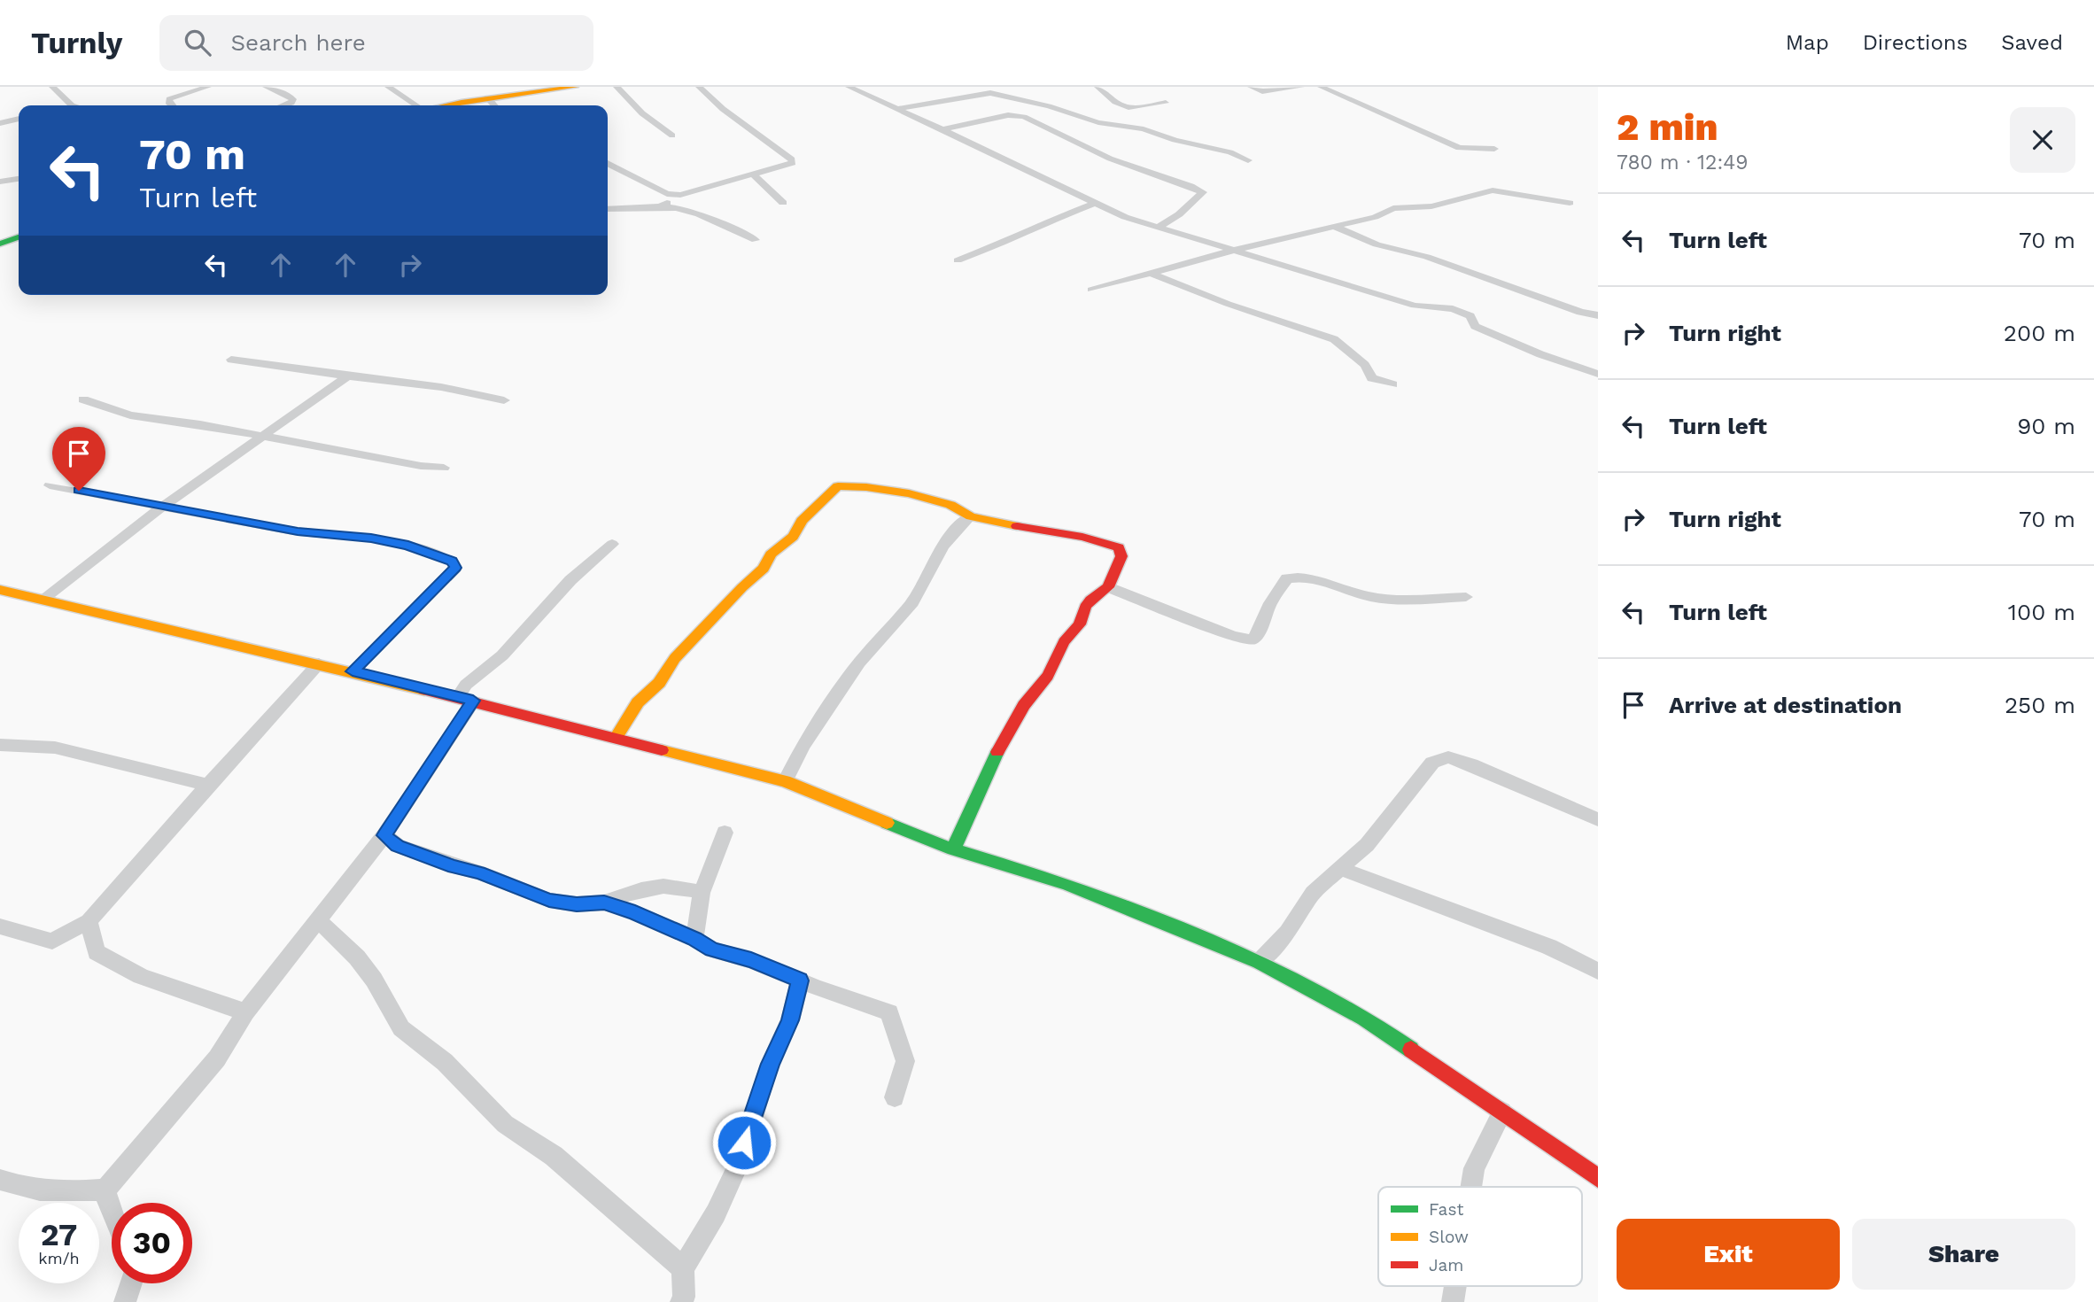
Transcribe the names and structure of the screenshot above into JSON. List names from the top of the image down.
{
  "legend": ["Fast", "Slow", "Jam"],
  "page": {
    "header": "Turnly",
    "search": "Search here",
    "nav": ["Map", "Directions", "Saved"],
    "heading": ["2 min", "780 m · 12:49"],
    "turn": ["70 m", "Turn left"],
    "list": [
      {
        "name": "Turn left",
        "value": "70 m"
      },
      {
        "name": "Turn right",
        "value": "200 m"
      },
      {
        "name": "Turn left",
        "value": "90 m"
      },
      {
        "name": "Turn right",
        "value": "70 m"
      },
      {
        "name": "Turn left",
        "value": "100 m"
      },
      {
        "name": "Arrive at destination",
        "value": "250 m"
      }
    ],
    "speed": "27 km/h",
    "limit": "30",
    "buttons": ["Exit", "Share"]
  }
}
